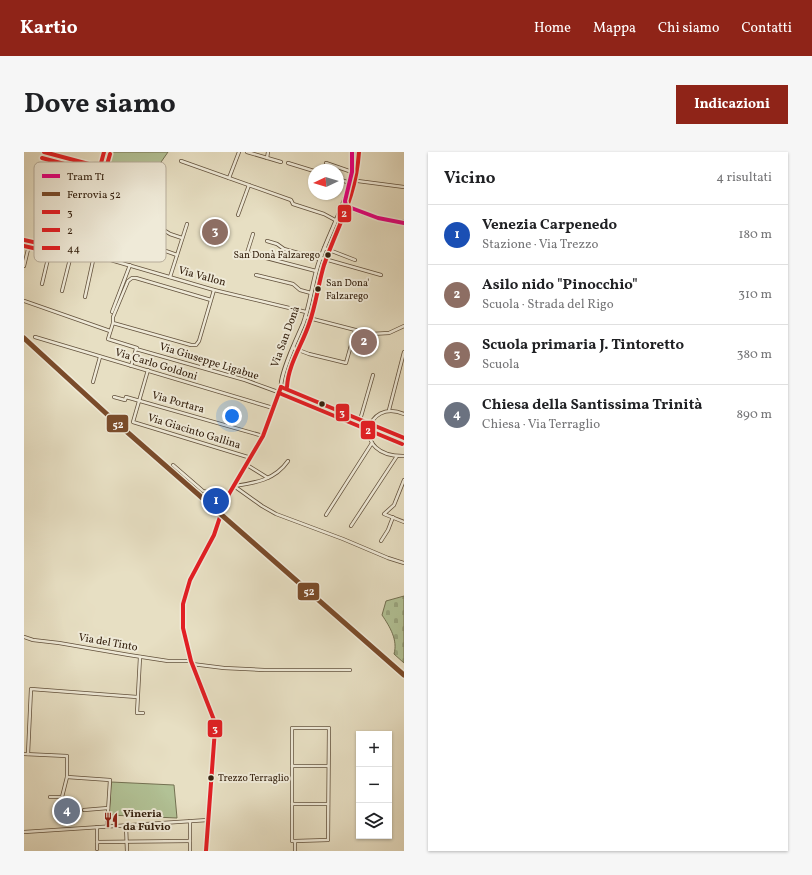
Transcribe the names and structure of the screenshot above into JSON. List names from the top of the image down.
{
  "streets": {
    "street": [
      "Via Vallon",
      "Via San Donà",
      "Via Giuseppe Ligabue",
      "Via Carlo Goldoni",
      "Via Portara",
      "Via Giacinto Gallina",
      "Via del Tinto"
    ]
  },
  "crossings": [
    ["Via Vallon", "Via San Donà"],
    ["Via Portara", "Via Giacinto Gallina"]
  ],
  "places": {
    "other": ["San Donà Falzarego", "San Dona' Falzarego", "Trezzo Terraglio"],
    "restaurant": ["Vineria da Fulvio"]
  },
  "lines": [
    "tram line T1",
    "transit line 2",
    "transit line 44",
    "rail line 52",
    "transit line 3"
  ],
  "legend": [
    "Tram T1",
    "Ferrovia 52",
    "3",
    "2",
    "44"
  ],
  "north": "left",
  "page": {
    "header": "Kartio",
    "nav": [
      "Home",
      "Mappa",
      "Chi siamo",
      "Contatti"
    ],
    "title": "Dove siamo",
    "buttons": "Indicazioni",
    "heading": ["Vicino", "4 risultati"],
    "list": [
      {
        "mark": "1",
        "name": "Venezia Carpenedo",
        "note": "Stazione · Via Trezzo",
        "value": "180 m"
      },
      {
        "mark": "2",
        "name": "Asilo nido \"Pinocchio\"",
        "note": "Scuola · Strada del Rigo",
        "value": "310 m"
      },
      {
        "mark": "3",
        "name": "Scuola primaria J. Tintoretto",
        "note": "Scuola",
        "value": "380 m"
      },
      {
        "mark": "4",
        "name": "Chiesa della Santissima Trinità",
        "note": "Chiesa · Via Terraglio",
        "value": "890 m"
      }
    ],
    "pins": [
      "3",
      "2",
      "1",
      "4"
    ],
    "map_buttons": ["+", "−"]
  }
}
